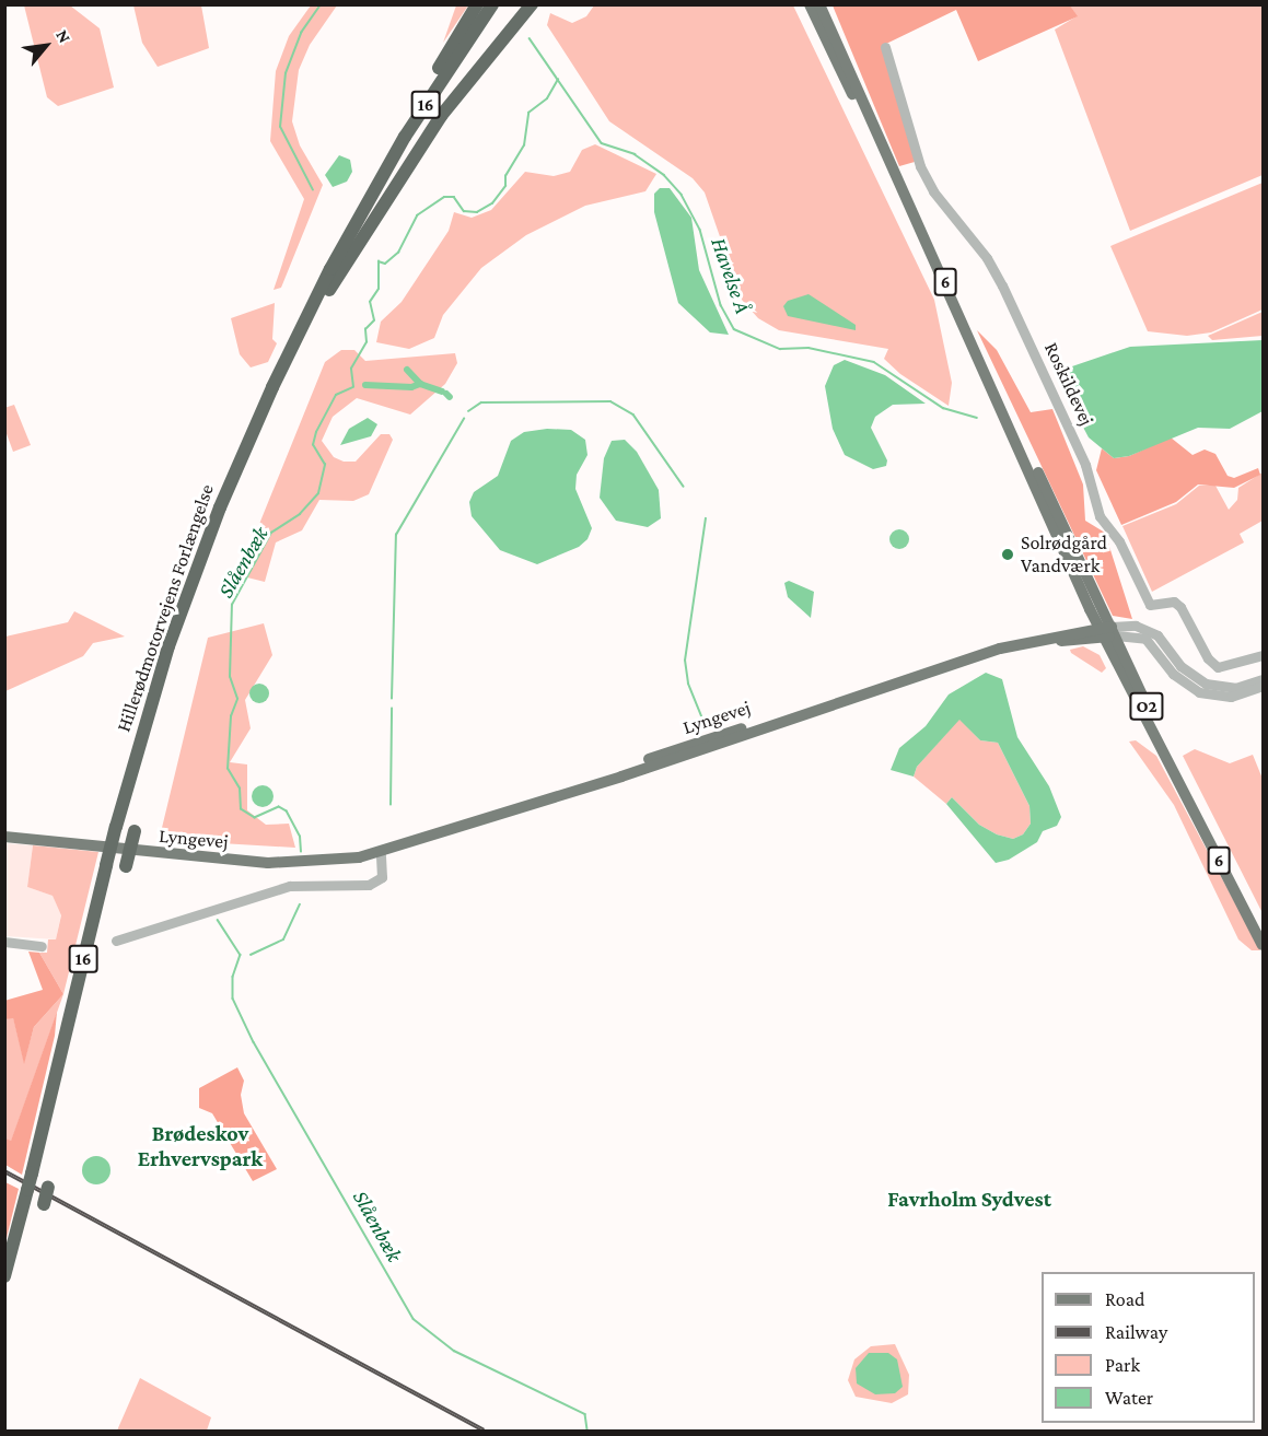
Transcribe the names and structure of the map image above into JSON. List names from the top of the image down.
{
  "streets": {
    "highway": ["16", "Hillerødmotorvejens Forlængelse"],
    "main road": ["6", "O2", "Lyngevej"],
    "street": ["Roskildevej"]
  },
  "crossings": [
    ["6", "O2"],
    ["6", "Lyngevej"],
    ["O2", "Lyngevej"]
  ],
  "districts": ["Brødeskov Erhvervspark", "Favrholm Sydvest"],
  "water": ["Havelse Å", "Slåenbæk"],
  "places": ["Solrødgård Vandværk"],
  "legend": [
    "Road",
    "Railway",
    "Park",
    "Water"
  ],
  "north": "top right"
}
